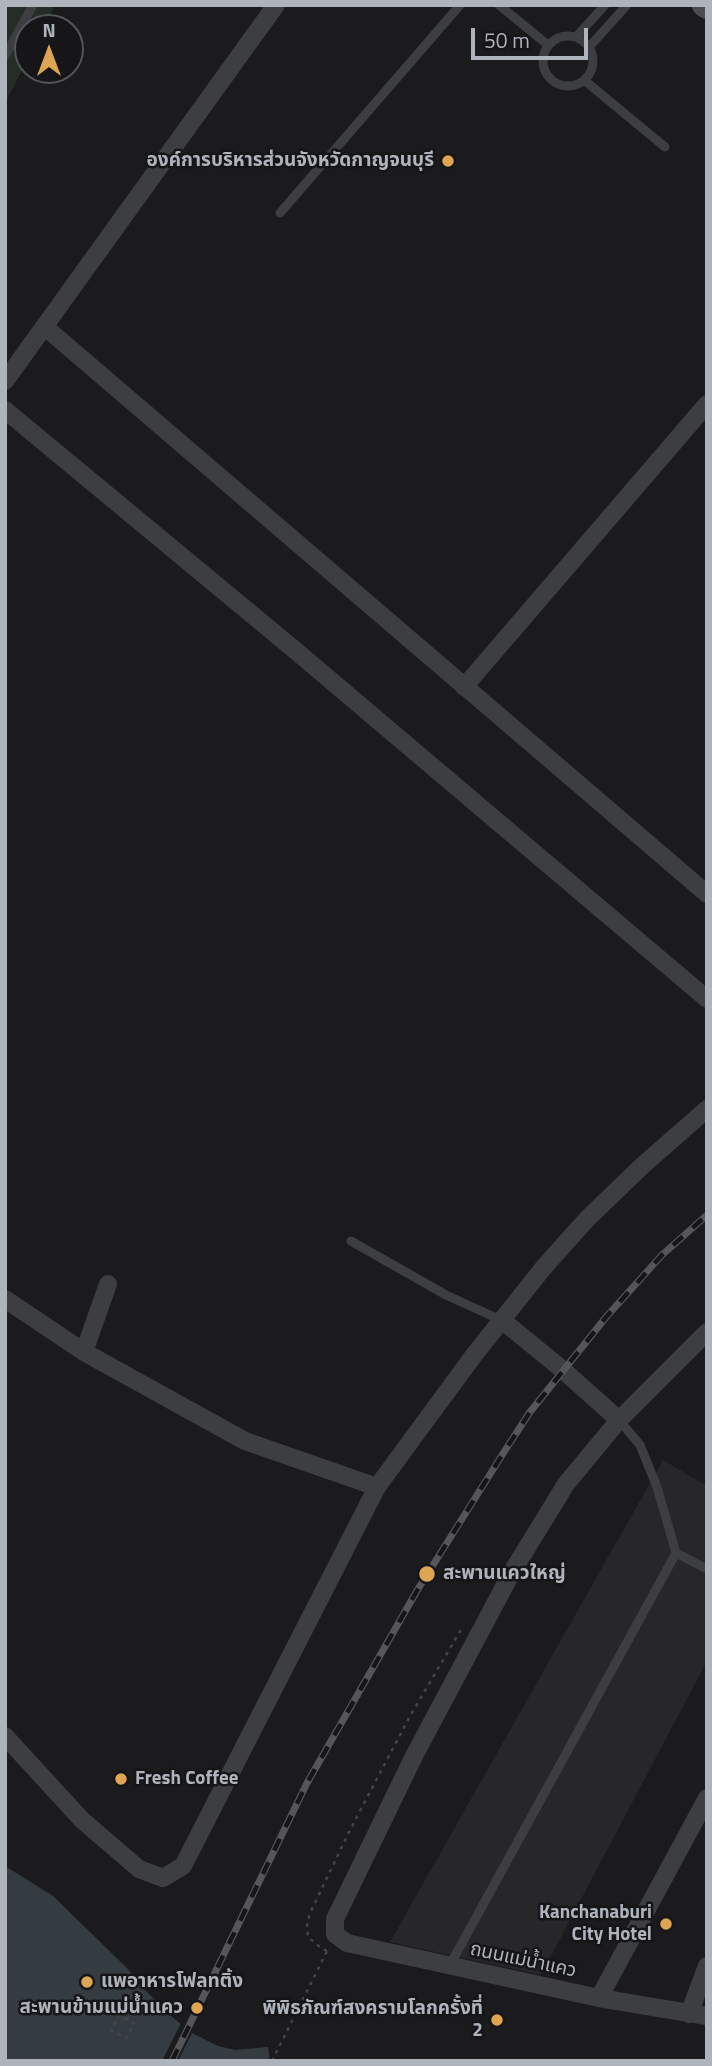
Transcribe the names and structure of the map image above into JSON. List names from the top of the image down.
{
  "streets": {
    "street": ["ถนนแม่น้ำแคว"]
  },
  "places": [
    "องค์การบริหารส่วนจังหวัดกาญจนบุรี",
    "สะพานแควใหญ่",
    "Fresh Coffee",
    "Kanchanaburi City Hotel",
    "แพอาหารโฟลทติ้ง",
    "สะพานข้ามแม่น้ำแคว",
    "พิพิธภัณฑ์สงครามโลกครั้งที่ 2"
  ],
  "scale_bar": "50 m",
  "north": "top"
}
